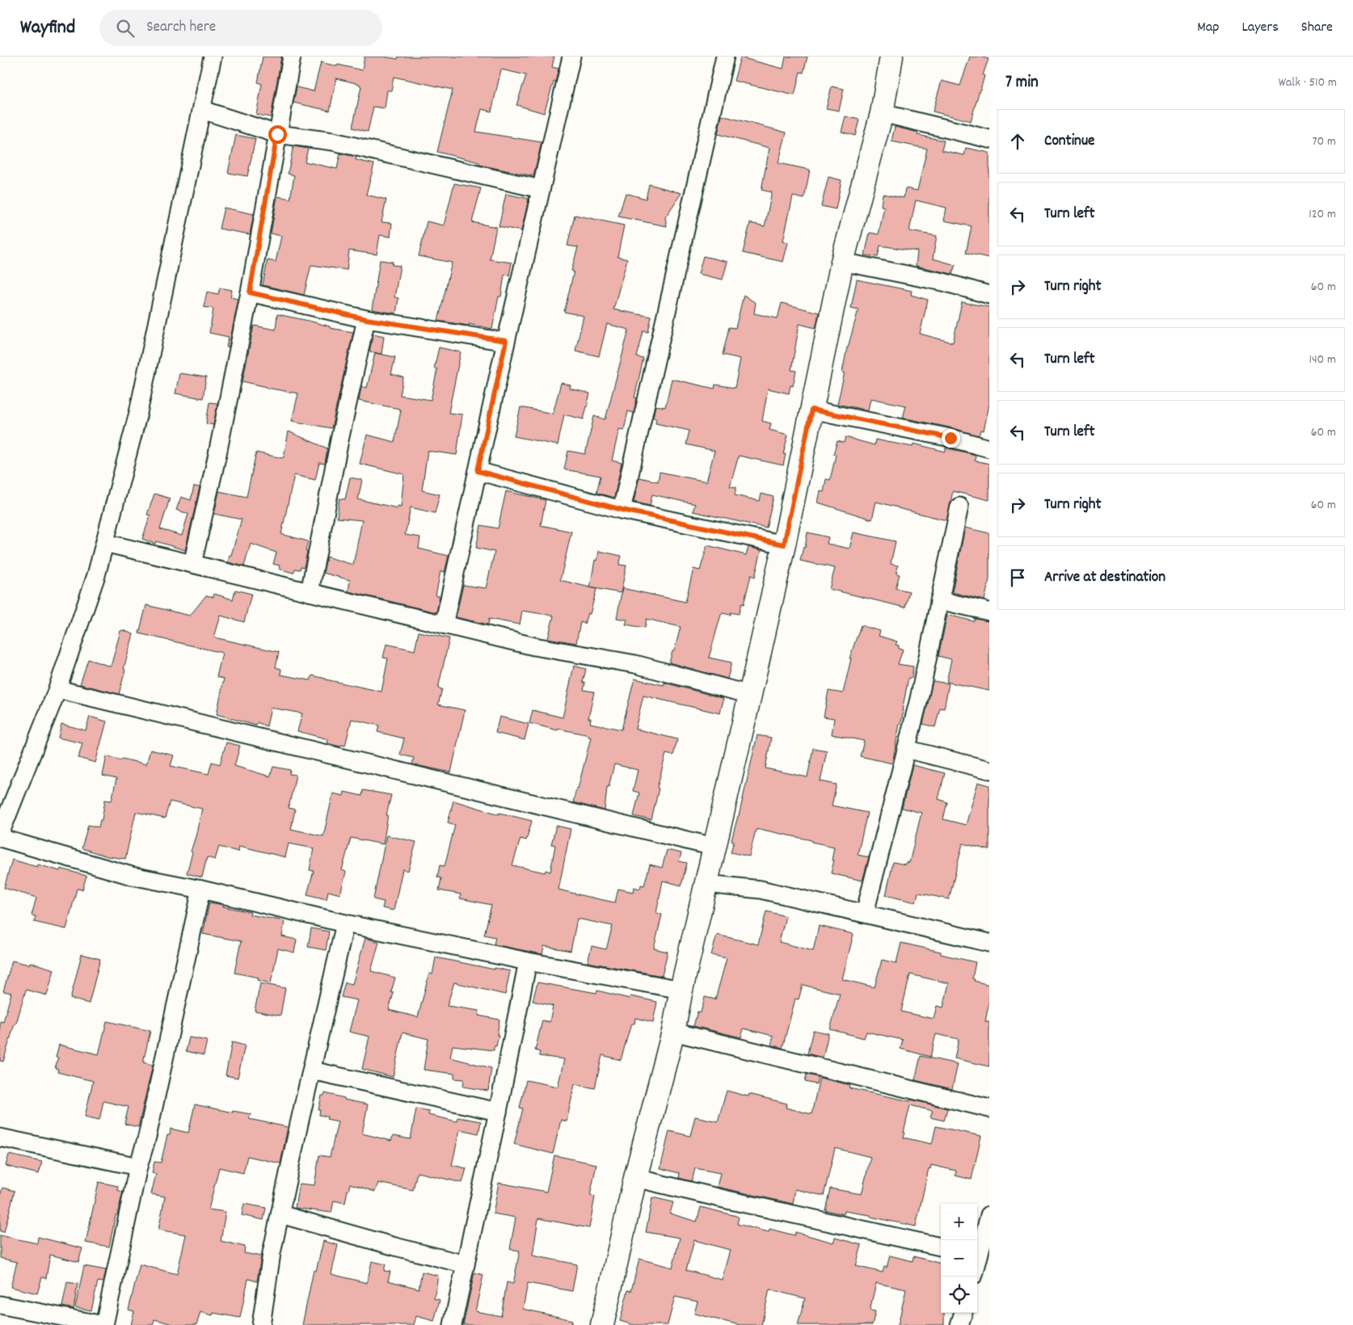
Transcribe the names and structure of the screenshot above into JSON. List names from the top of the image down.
{
  "page": {
    "header": "Wayfind",
    "search": "Search here",
    "nav": ["Map", "Layers", "Share"],
    "heading": ["7 min", "Walk · 510 m"],
    "list": [
      ["Continue", "70 m"],
      ["Turn left", "120 m"],
      ["Turn right", "60 m"],
      ["Turn left", "140 m"],
      ["Turn left", "60 m"],
      ["Turn right", "60 m"],
      "Arrive at destination"
    ],
    "map_buttons": ["+", "−"]
  }
}
